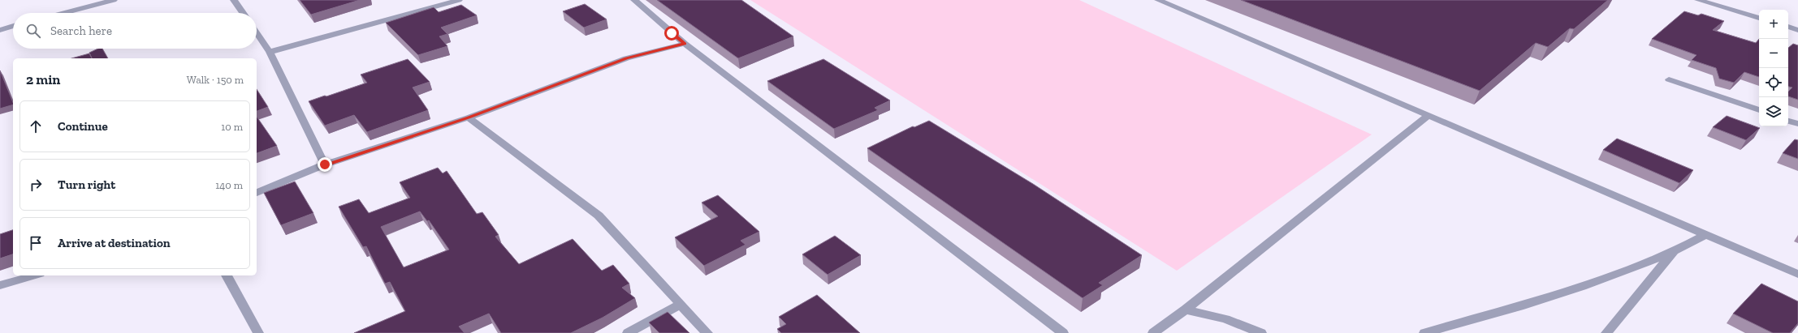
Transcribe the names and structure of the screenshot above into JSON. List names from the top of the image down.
{
  "page": {
    "map_buttons": ["+", "−"],
    "search": "Search here",
    "heading": ["2 min", "Walk · 150 m"],
    "list": [
      ["Continue", "10 m"],
      ["Turn right", "140 m"],
      "Arrive at destination"
    ]
  }
}
